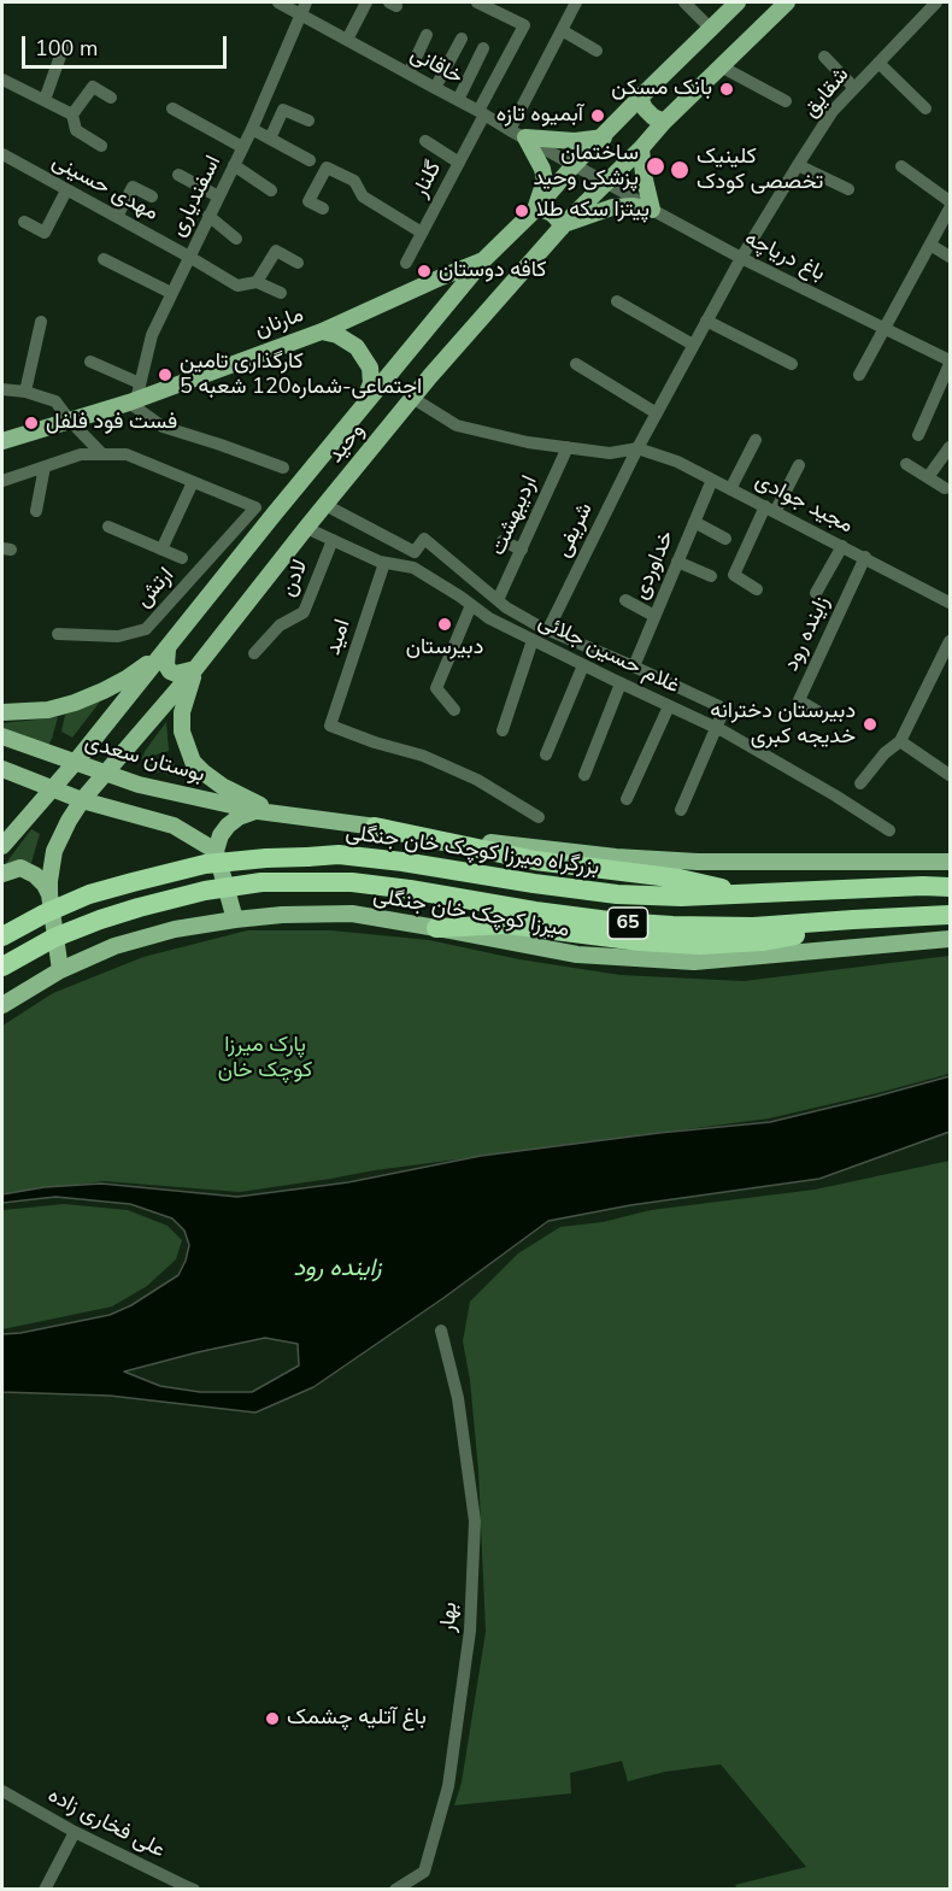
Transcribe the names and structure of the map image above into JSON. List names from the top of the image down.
{
  "streets": {
    "highway": ["بزرگراه میرزا کوچک خان جنگلی", "65"],
    "main road": [
      "مارنان",
      "وحید",
      "بوستان سعدی",
      "میرزا کوچک خان جنگلی"
    ],
    "street": [
      "خاقانی",
      "شقایق",
      "گلنار",
      "مهدی حسینی",
      "اسفندیاری",
      "باغ دریاچه",
      "مجید جوادی",
      "اردیبهشت",
      "شریفی",
      "خداوردی",
      "لادن",
      "ارتش",
      "زاینده رود",
      "امید",
      "غلام حسین جلائی",
      "بهار",
      "علی فخاری زاده"
    ]
  },
  "crossings": [
    ["خاقانی", "گلنار"],
    ["خاقانی", "اسفندیاری"],
    ["خاقانی", "باغ دریاچه"],
    ["خاقانی", "وحید"],
    ["شقایق", "باغ دریاچه"],
    ["مهدی حسینی", "اسفندیاری"],
    ["اسفندیاری", "مارنان"],
    ["باغ دریاچه", "وحید"],
    ["مارنان", "وحید"],
    ["وحید", "مجید جوادی"],
    ["وحید", "غلام حسین جلائی"],
    ["وحید", "بوستان سعدی"],
    ["وحید", "میرزا کوچک خان جنگلی"],
    ["مجید جوادی", "اردیبهشت"],
    ["مجید جوادی", "شریفی"],
    ["مجید جوادی", "خداوردی"],
    ["مجید جوادی", "زاینده رود"],
    ["لادن", "غلام حسین جلائی"],
    ["امید", "غلام حسین جلائی"]
  ],
  "water": ["زاینده رود"],
  "parks": ["پارک میرزا کوچک خان"],
  "places": [
    "بانک مسکن",
    "آبمیوه تازه",
    "ساختمان پزشکی وحید",
    "کلینیک تخصصی کودک",
    "پیتزا سکه طلا",
    "کافه دوستان",
    "کارگذاری تامین اجتماعی-شماره120 شعبه 5",
    "فست فود فلفل",
    "دبیرستان",
    "دبیرستان دخترانه خدیجه کبری",
    "باغ آتلیه چشمک"
  ],
  "scale_bar": "100 m"
}
